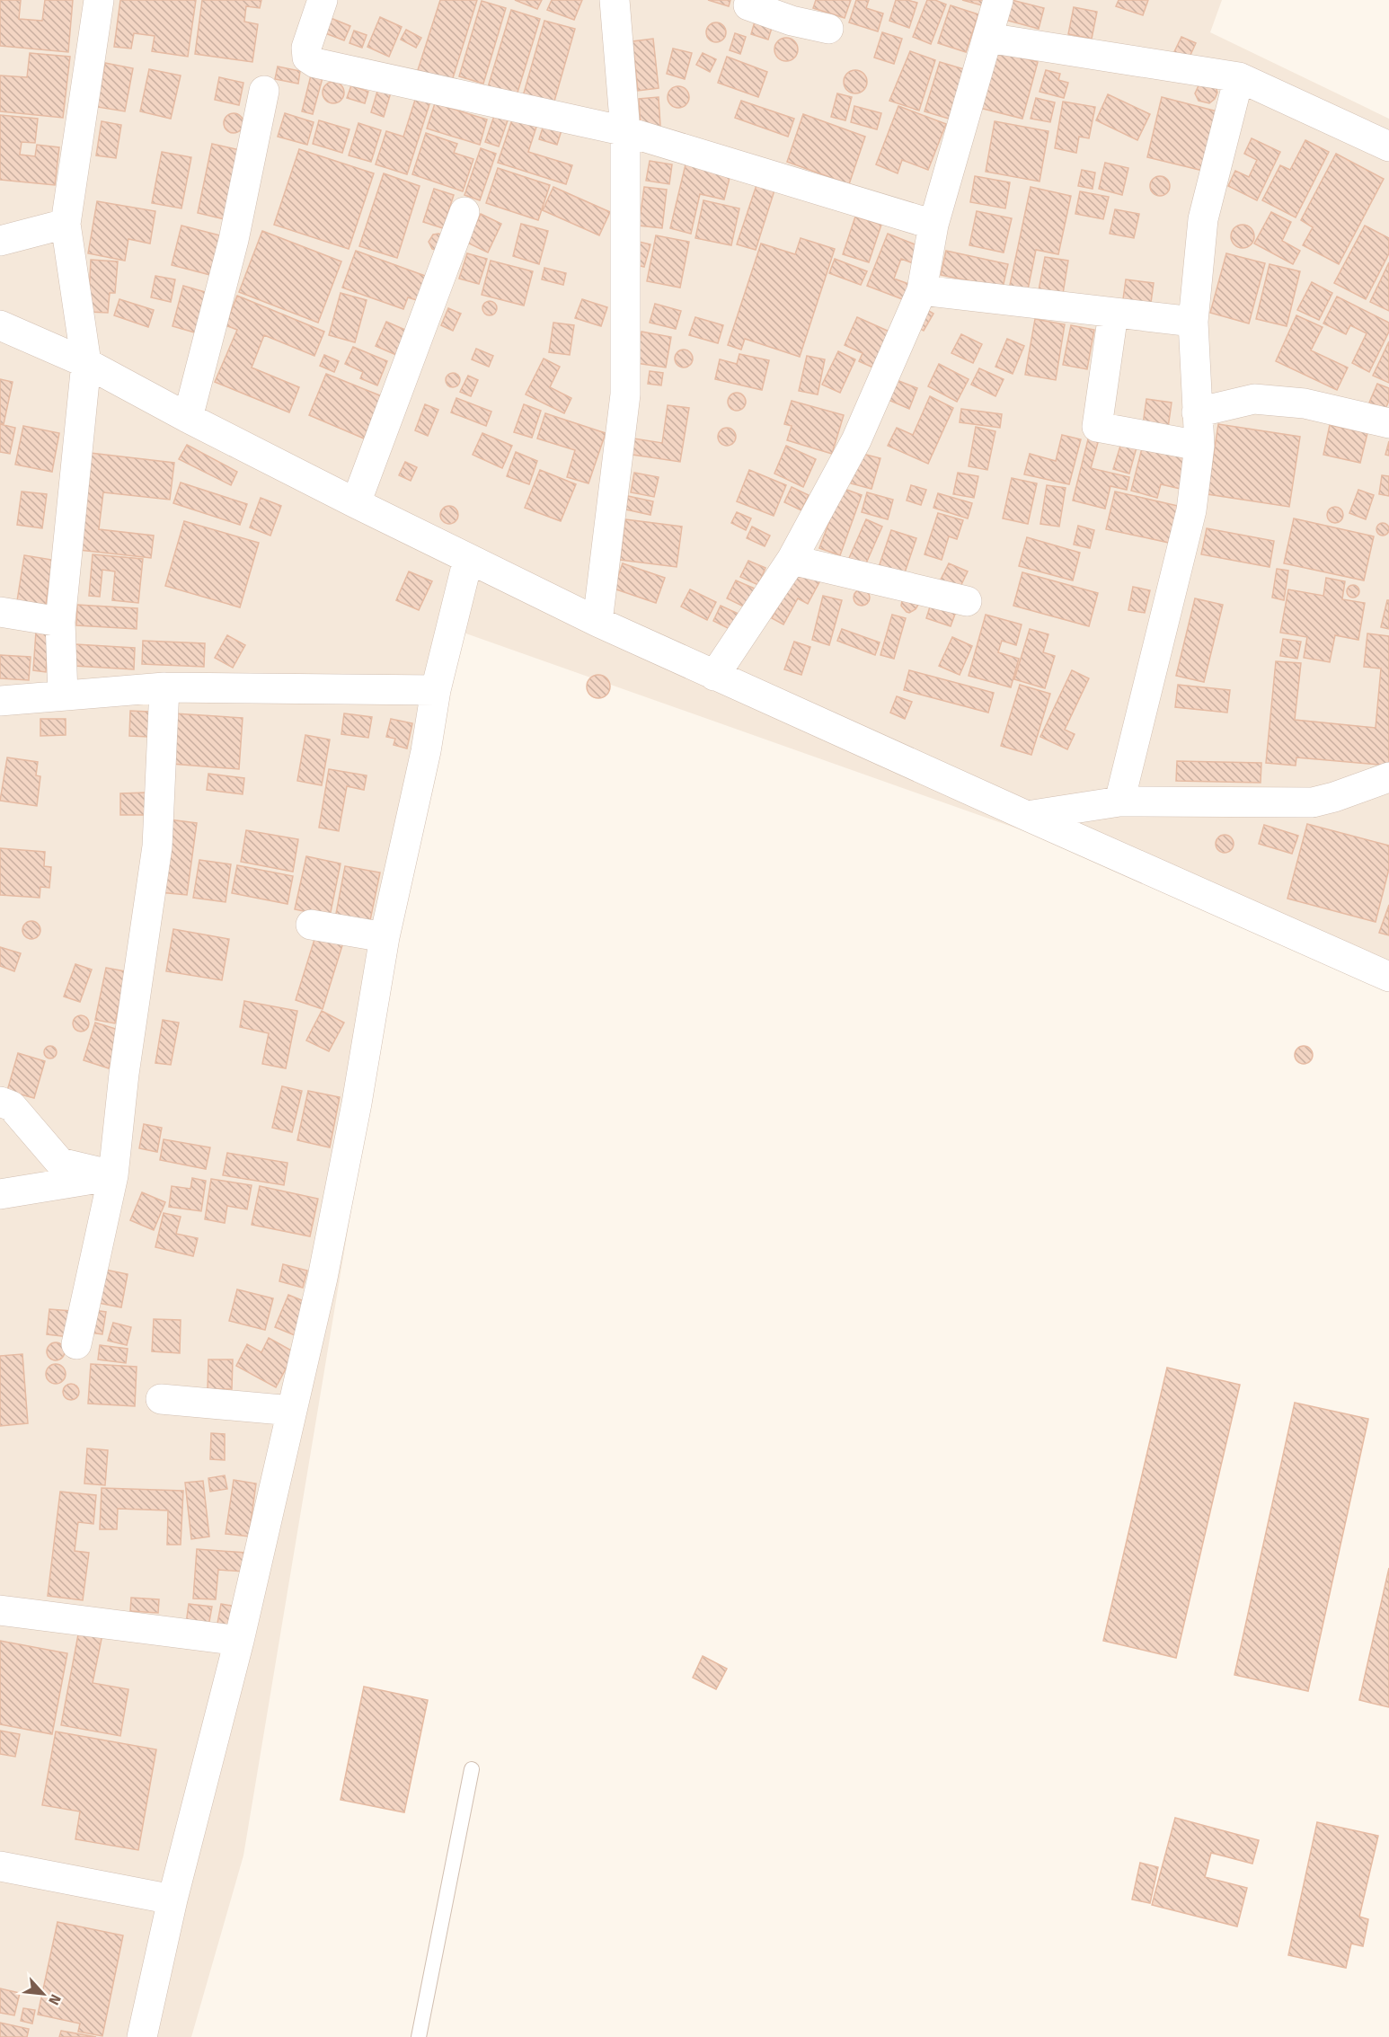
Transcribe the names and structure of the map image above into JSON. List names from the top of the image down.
{
  "north": "bottom right"
}
